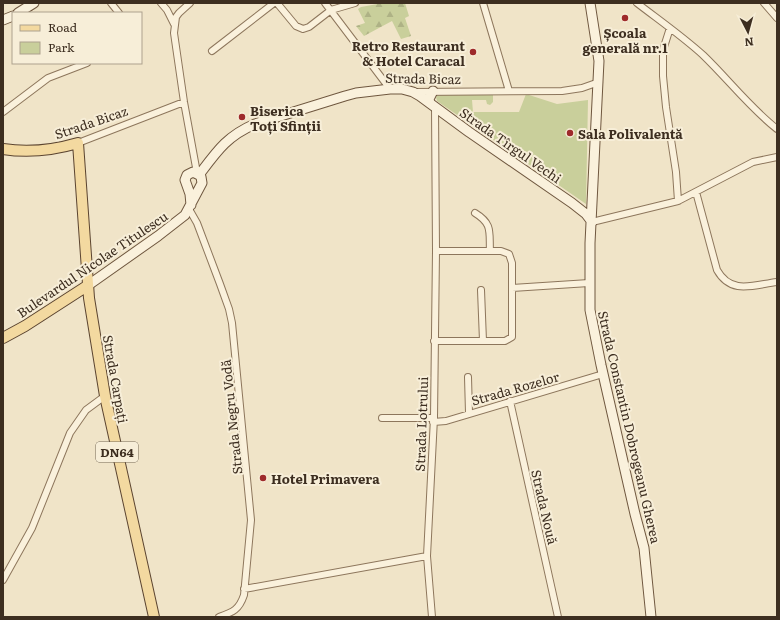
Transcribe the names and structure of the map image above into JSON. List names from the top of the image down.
{
  "streets": {
    "main road": [
      "Strada Bicaz",
      "Strada Tîrgul Vechi",
      "Bulevardul Nicolae Titulescu",
      "Strada Carpați",
      "Strada Constantin Dobrogeanu Gherea",
      "DN64"
    ],
    "street": [
      "Strada Rozelor",
      "Strada Negru Vodă",
      "Strada Lotrului",
      "Strada Nouă"
    ]
  },
  "crossings": [
    ["Strada Bicaz", "Strada Tîrgul Vechi"],
    ["Strada Bicaz", "Bulevardul Nicolae Titulescu"],
    ["Strada Bicaz", "Strada Carpați"],
    ["Strada Bicaz", "Strada Constantin Dobrogeanu Gherea"],
    ["Strada Tîrgul Vechi", "Strada Lotrului"],
    ["Strada Tîrgul Vechi", "Strada Constantin Dobrogeanu Gherea"],
    ["Bulevardul Nicolae Titulescu", "Strada Carpați"],
    ["Bulevardul Nicolae Titulescu", "Strada Negru Vodă"],
    ["Strada Rozelor", "Strada Lotrului"],
    ["Strada Rozelor", "Strada Constantin Dobrogeanu Gherea"],
    ["Strada Rozelor", "Strada Nouă"]
  ],
  "places": [
    "Școala generală nr.1",
    "Retro Restaurant & Hotel Caracal",
    "Biserica Toți Sfinții",
    "Sala Polivalentă",
    "Hotel Primavera"
  ],
  "legend": ["Road", "Park"],
  "north": "bottom"
}
